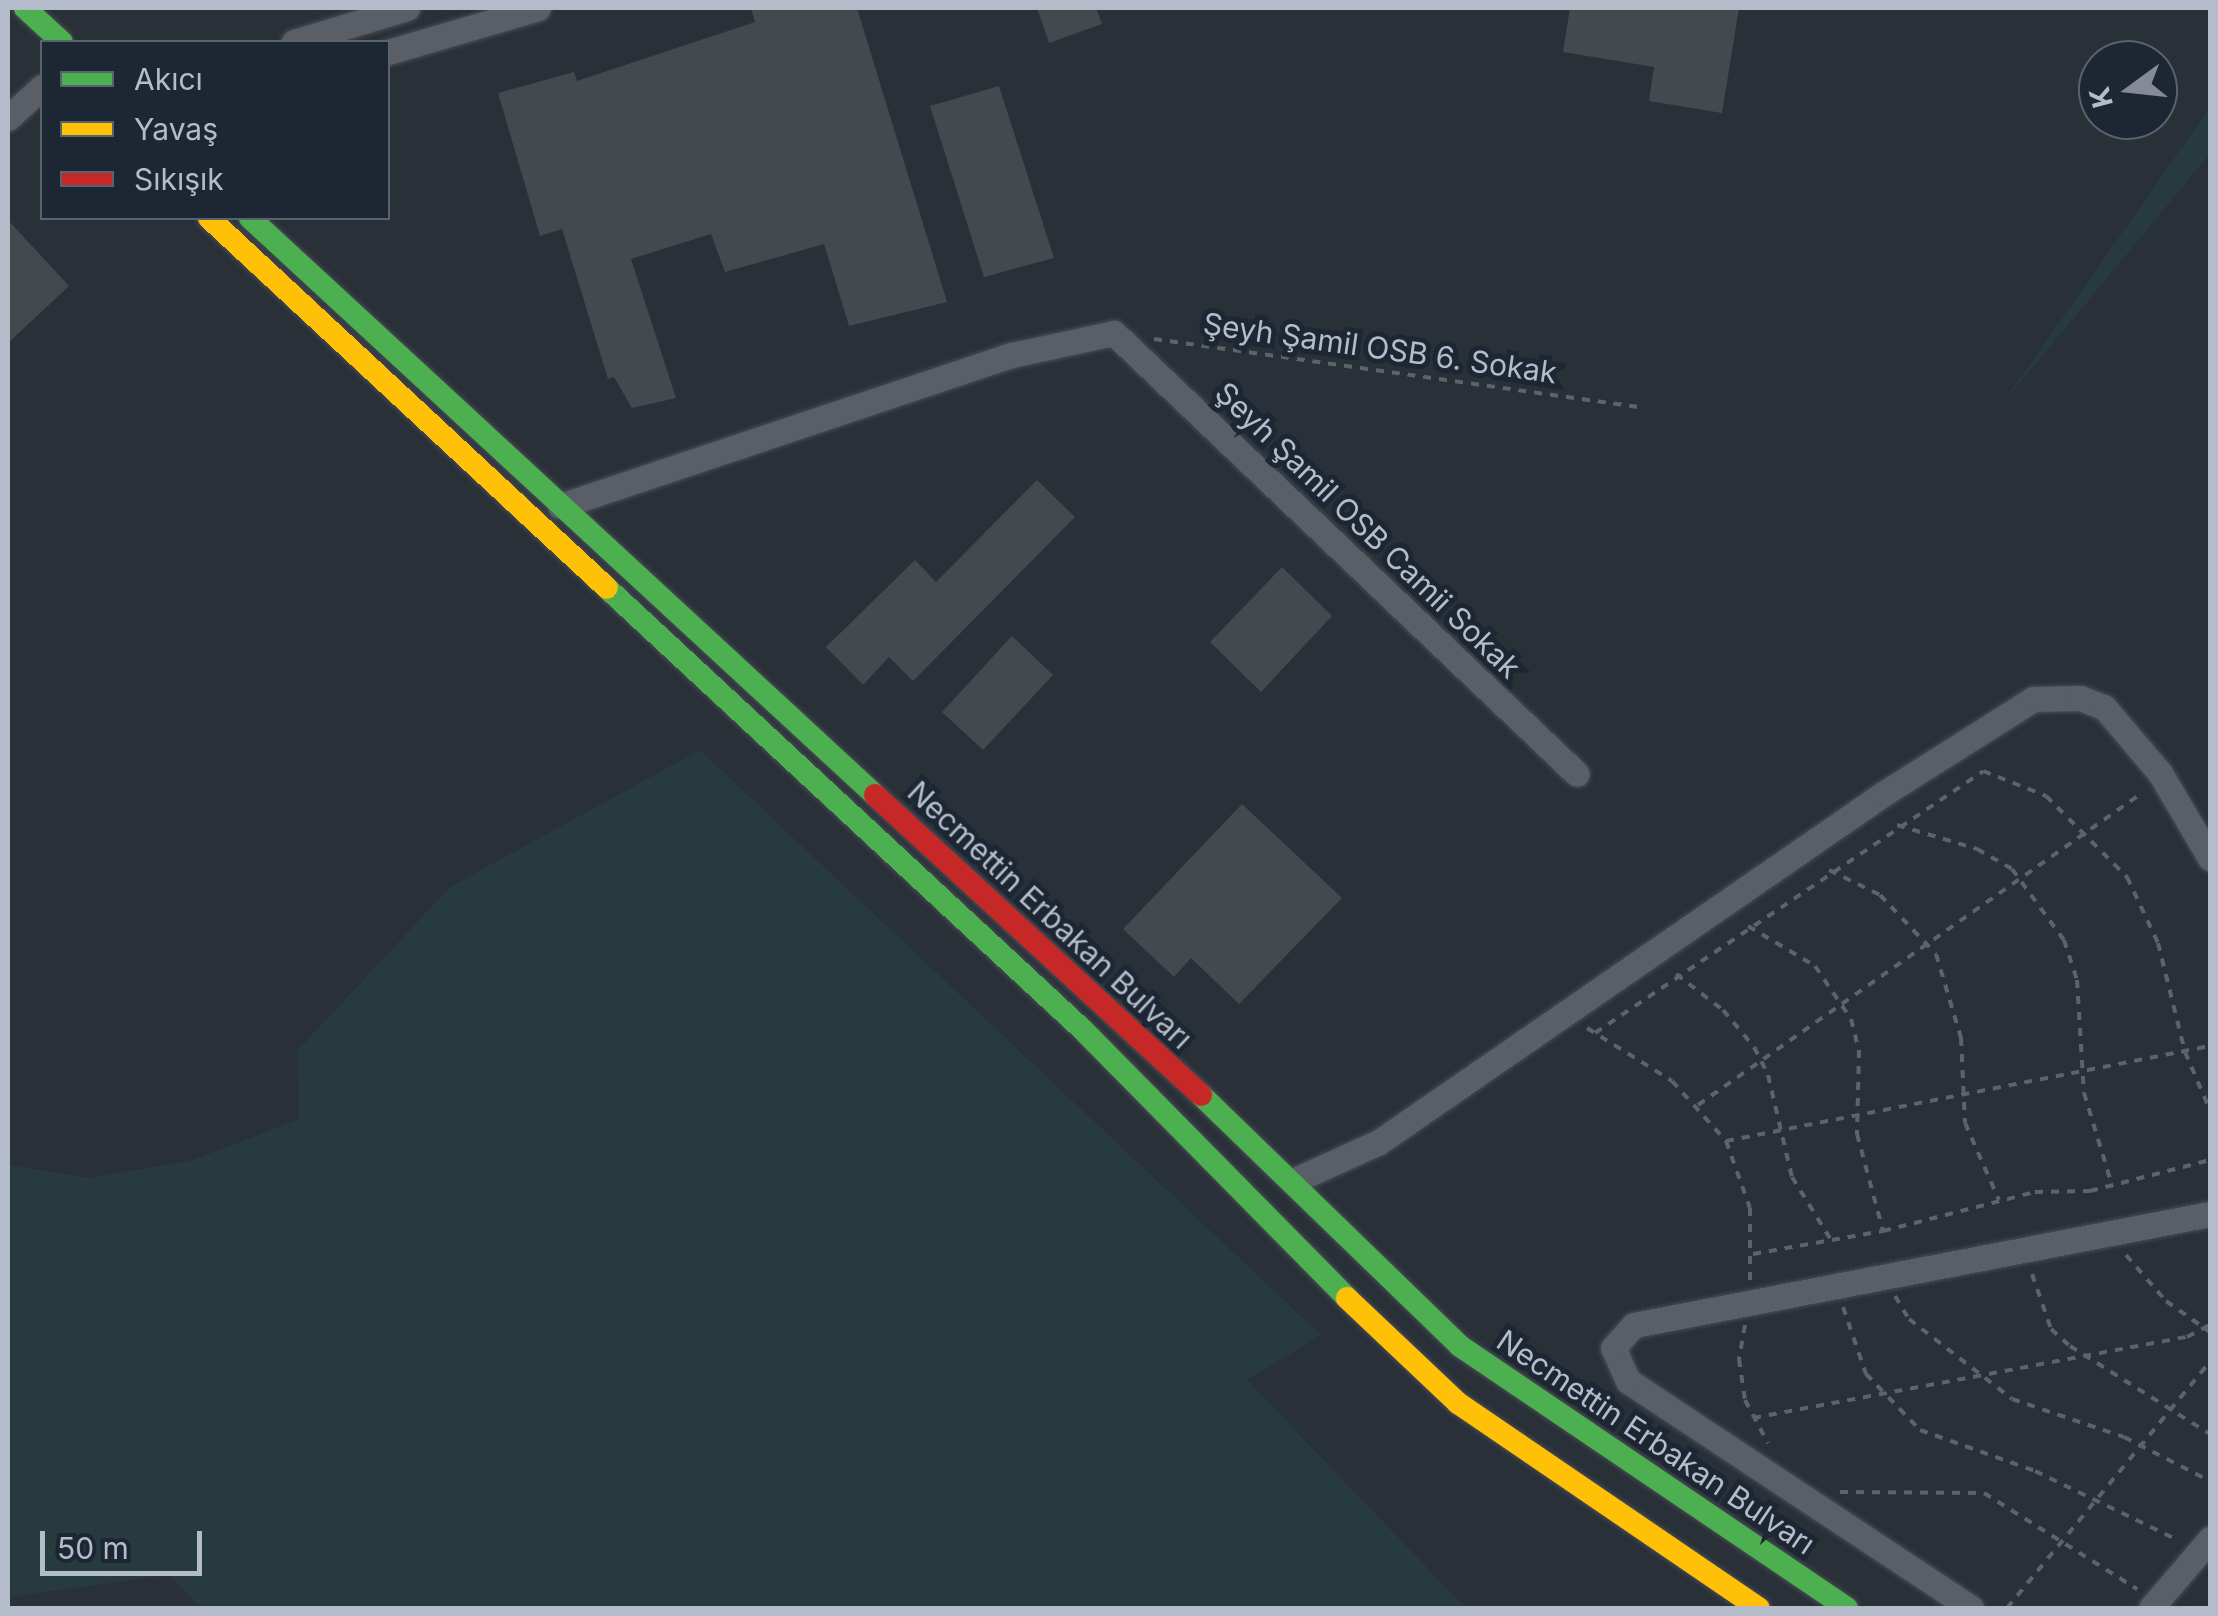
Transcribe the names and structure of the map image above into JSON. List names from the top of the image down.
{
  "streets": {
    "main road": ["Necmettin Erbakan Bulvarı"],
    "street": ["Şeyh Şamil OSB Camii Sokak"],
    "path": ["Şeyh Şamil OSB 6. Sokak"]
  },
  "crossings": [
    ["Şeyh Şamil OSB Camii Sokak", "Necmettin Erbakan Bulvarı"]
  ],
  "legend": ["Akıcı", "Yavaş", "Sıkışık"],
  "scale_bar": "50 m",
  "north": "left"
}
